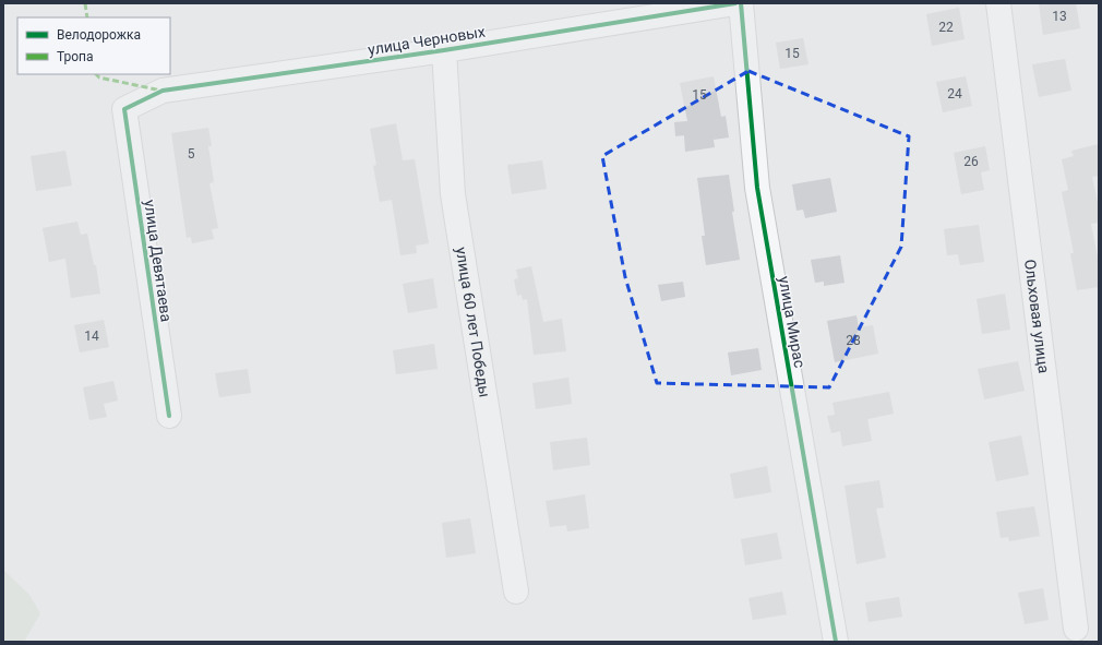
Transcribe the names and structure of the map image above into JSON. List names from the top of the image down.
{
  "streets": {
    "street": [
      "улица Черновых",
      "улица Девятаева",
      "Ольховая улица",
      "улица 60 лет Победы",
      "улица Мирас"
    ]
  },
  "crossings": [
    ["улица Черновых", "улица Девятаева"],
    ["улица Черновых", "улица 60 лет Победы"]
  ],
  "house_numbers": [
    "13",
    "22",
    "15",
    "24",
    "15",
    "5",
    "26",
    "14",
    "28"
  ],
  "legend": ["Велодорожка", "Тропа"]
}
